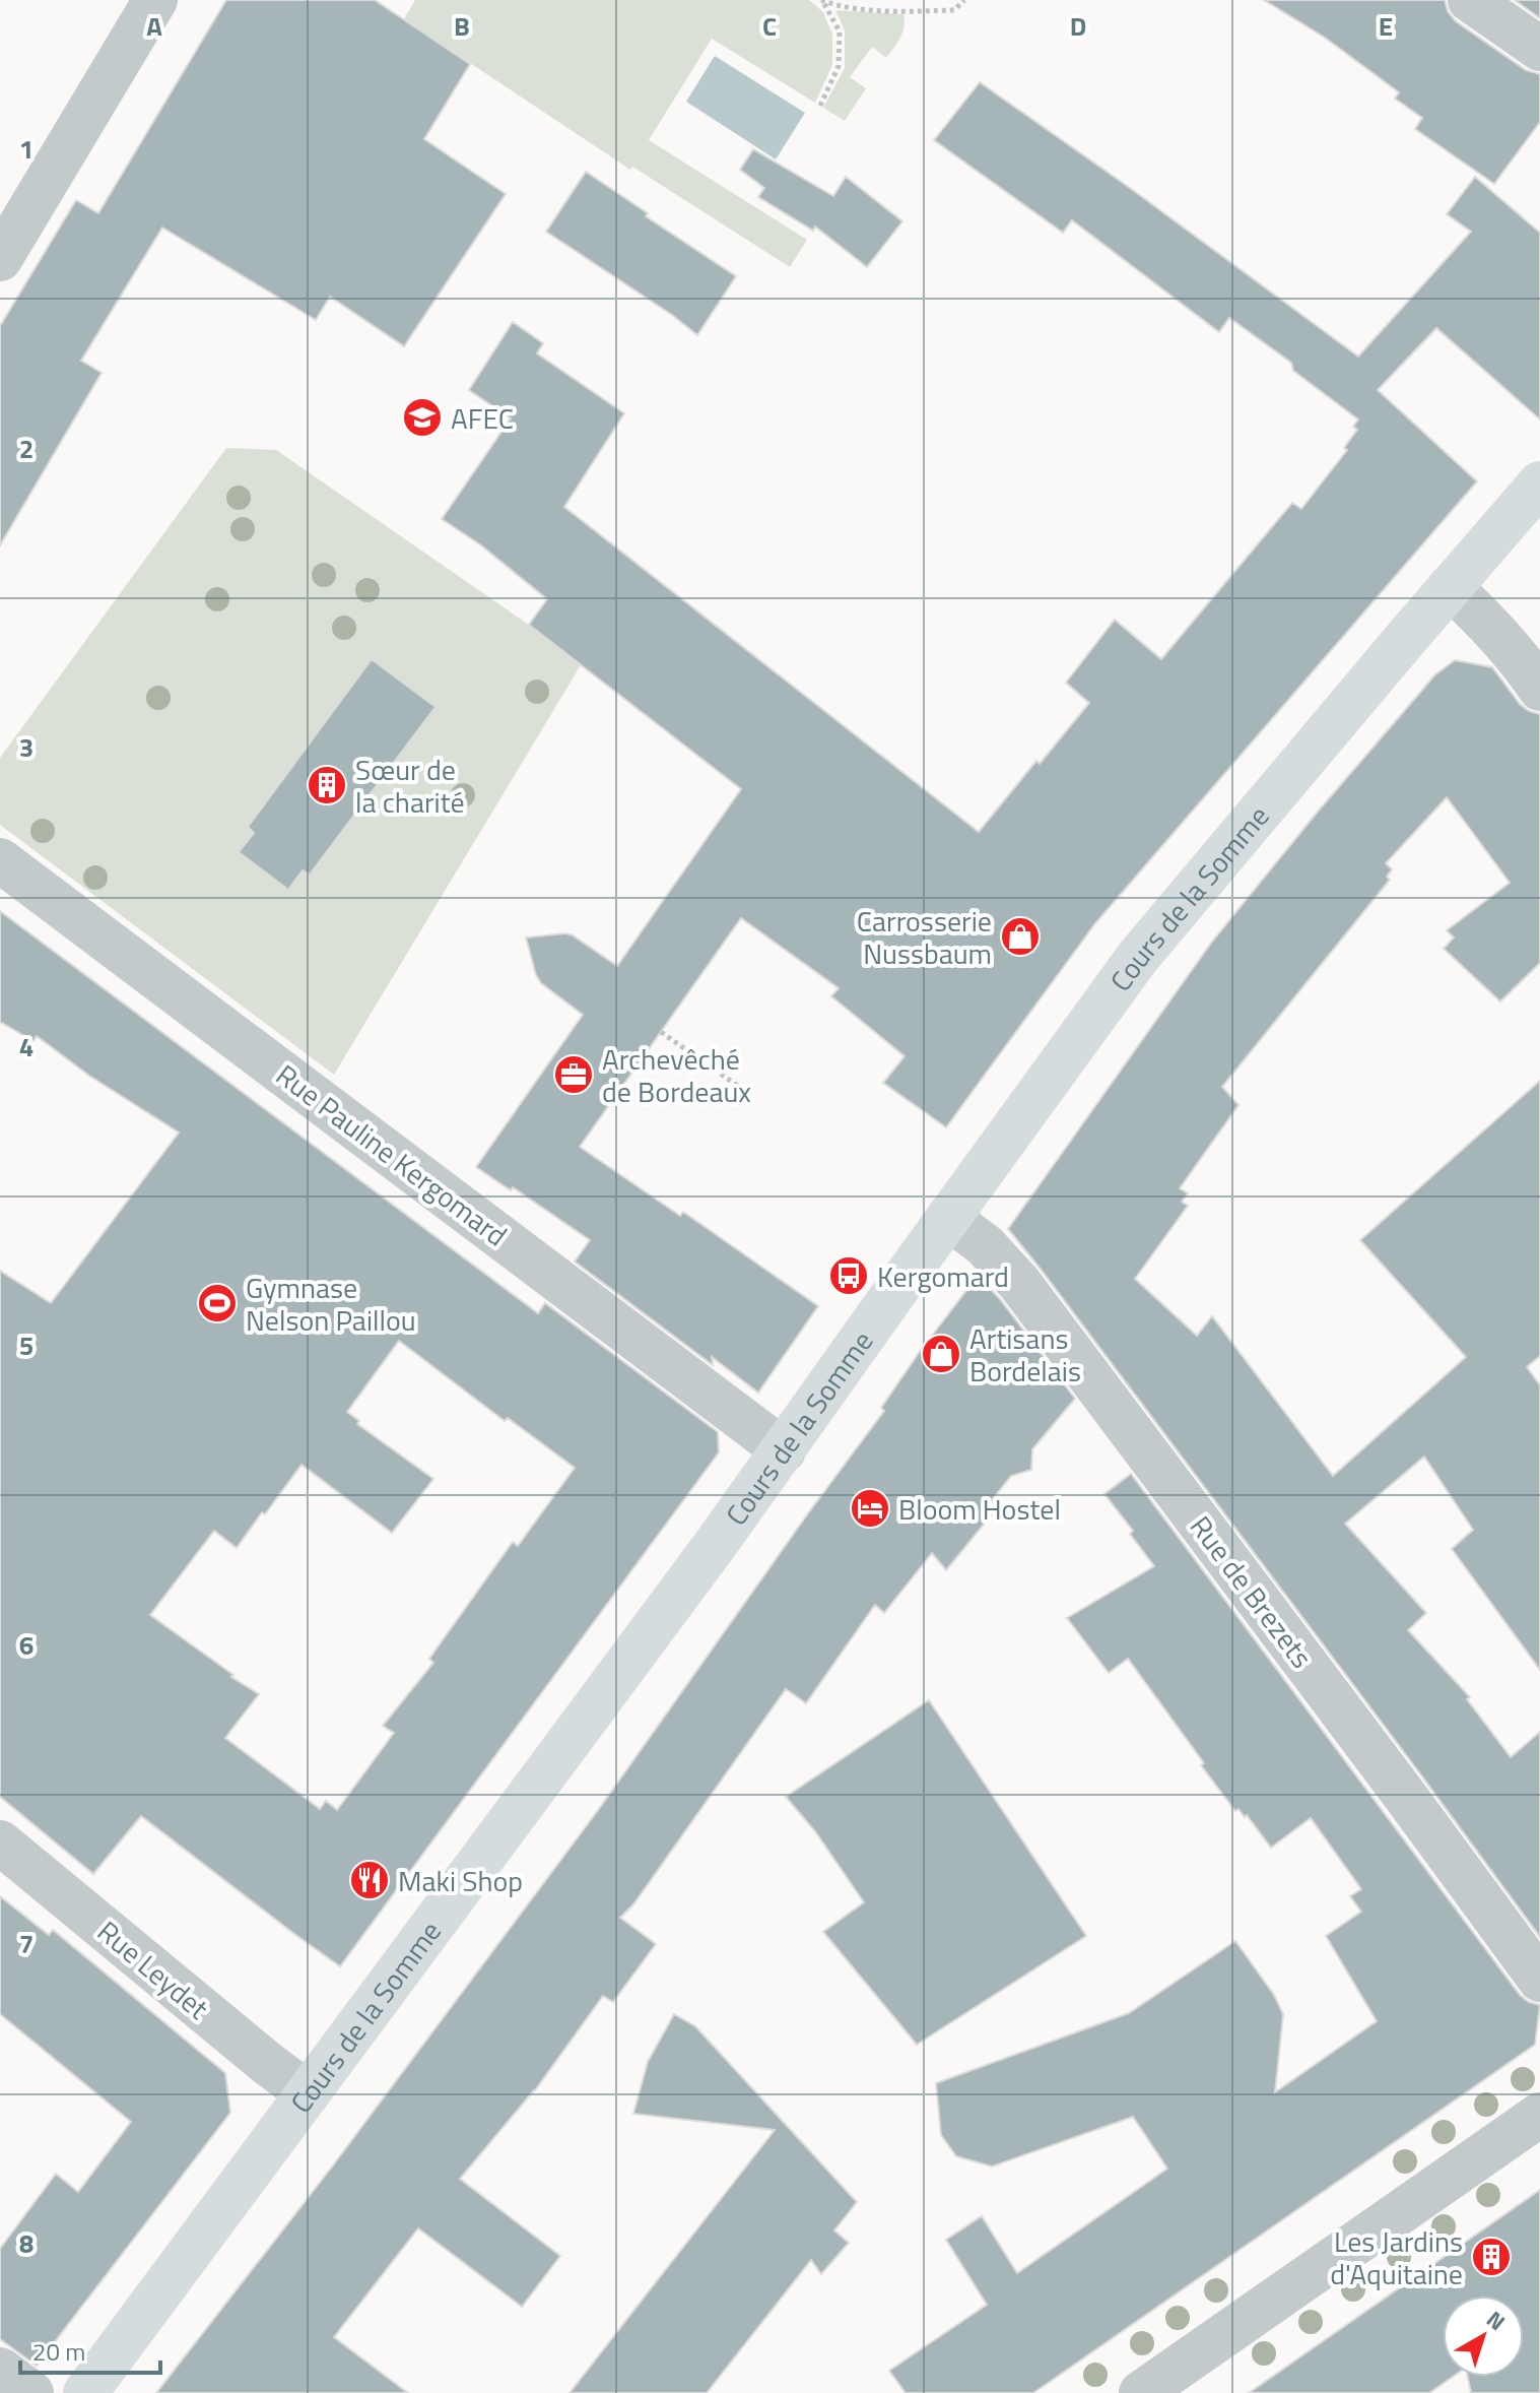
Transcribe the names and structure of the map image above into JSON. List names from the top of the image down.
{
  "streets": {
    "main road": ["Cours de la Somme"],
    "street": ["Rue Pauline Kergomard", "Rue de Brezets", "Rue Leydet"]
  },
  "crossings": [
    ["Cours de la Somme", "Rue Pauline Kergomard"],
    ["Cours de la Somme", "Rue de Brezets"],
    ["Cours de la Somme", "Rue Leydet"]
  ],
  "places": {
    "school or university": ["AFEC"],
    "building": ["Sœur de la charité", "Les Jardins d'Aquitaine"],
    "shop": ["Carrosserie Nussbaum", "Artisans Bordelais"],
    "office": ["Archevêché de Bordeaux"],
    "bus stop": ["Kergomard"],
    "sports": ["Gymnase Nelson Paillou"],
    "hotel": ["Bloom Hostel"],
    "restaurant": ["Maki Shop"]
  },
  "scale_bar": "20 m",
  "north": "top right",
  "grid": {
    "columns": [
      "A",
      "B",
      "C",
      "D",
      "E"
    ],
    "rows": [
      "1",
      "2",
      "3",
      "4",
      "5",
      "6",
      "7",
      "8"
    ]
  }
}
